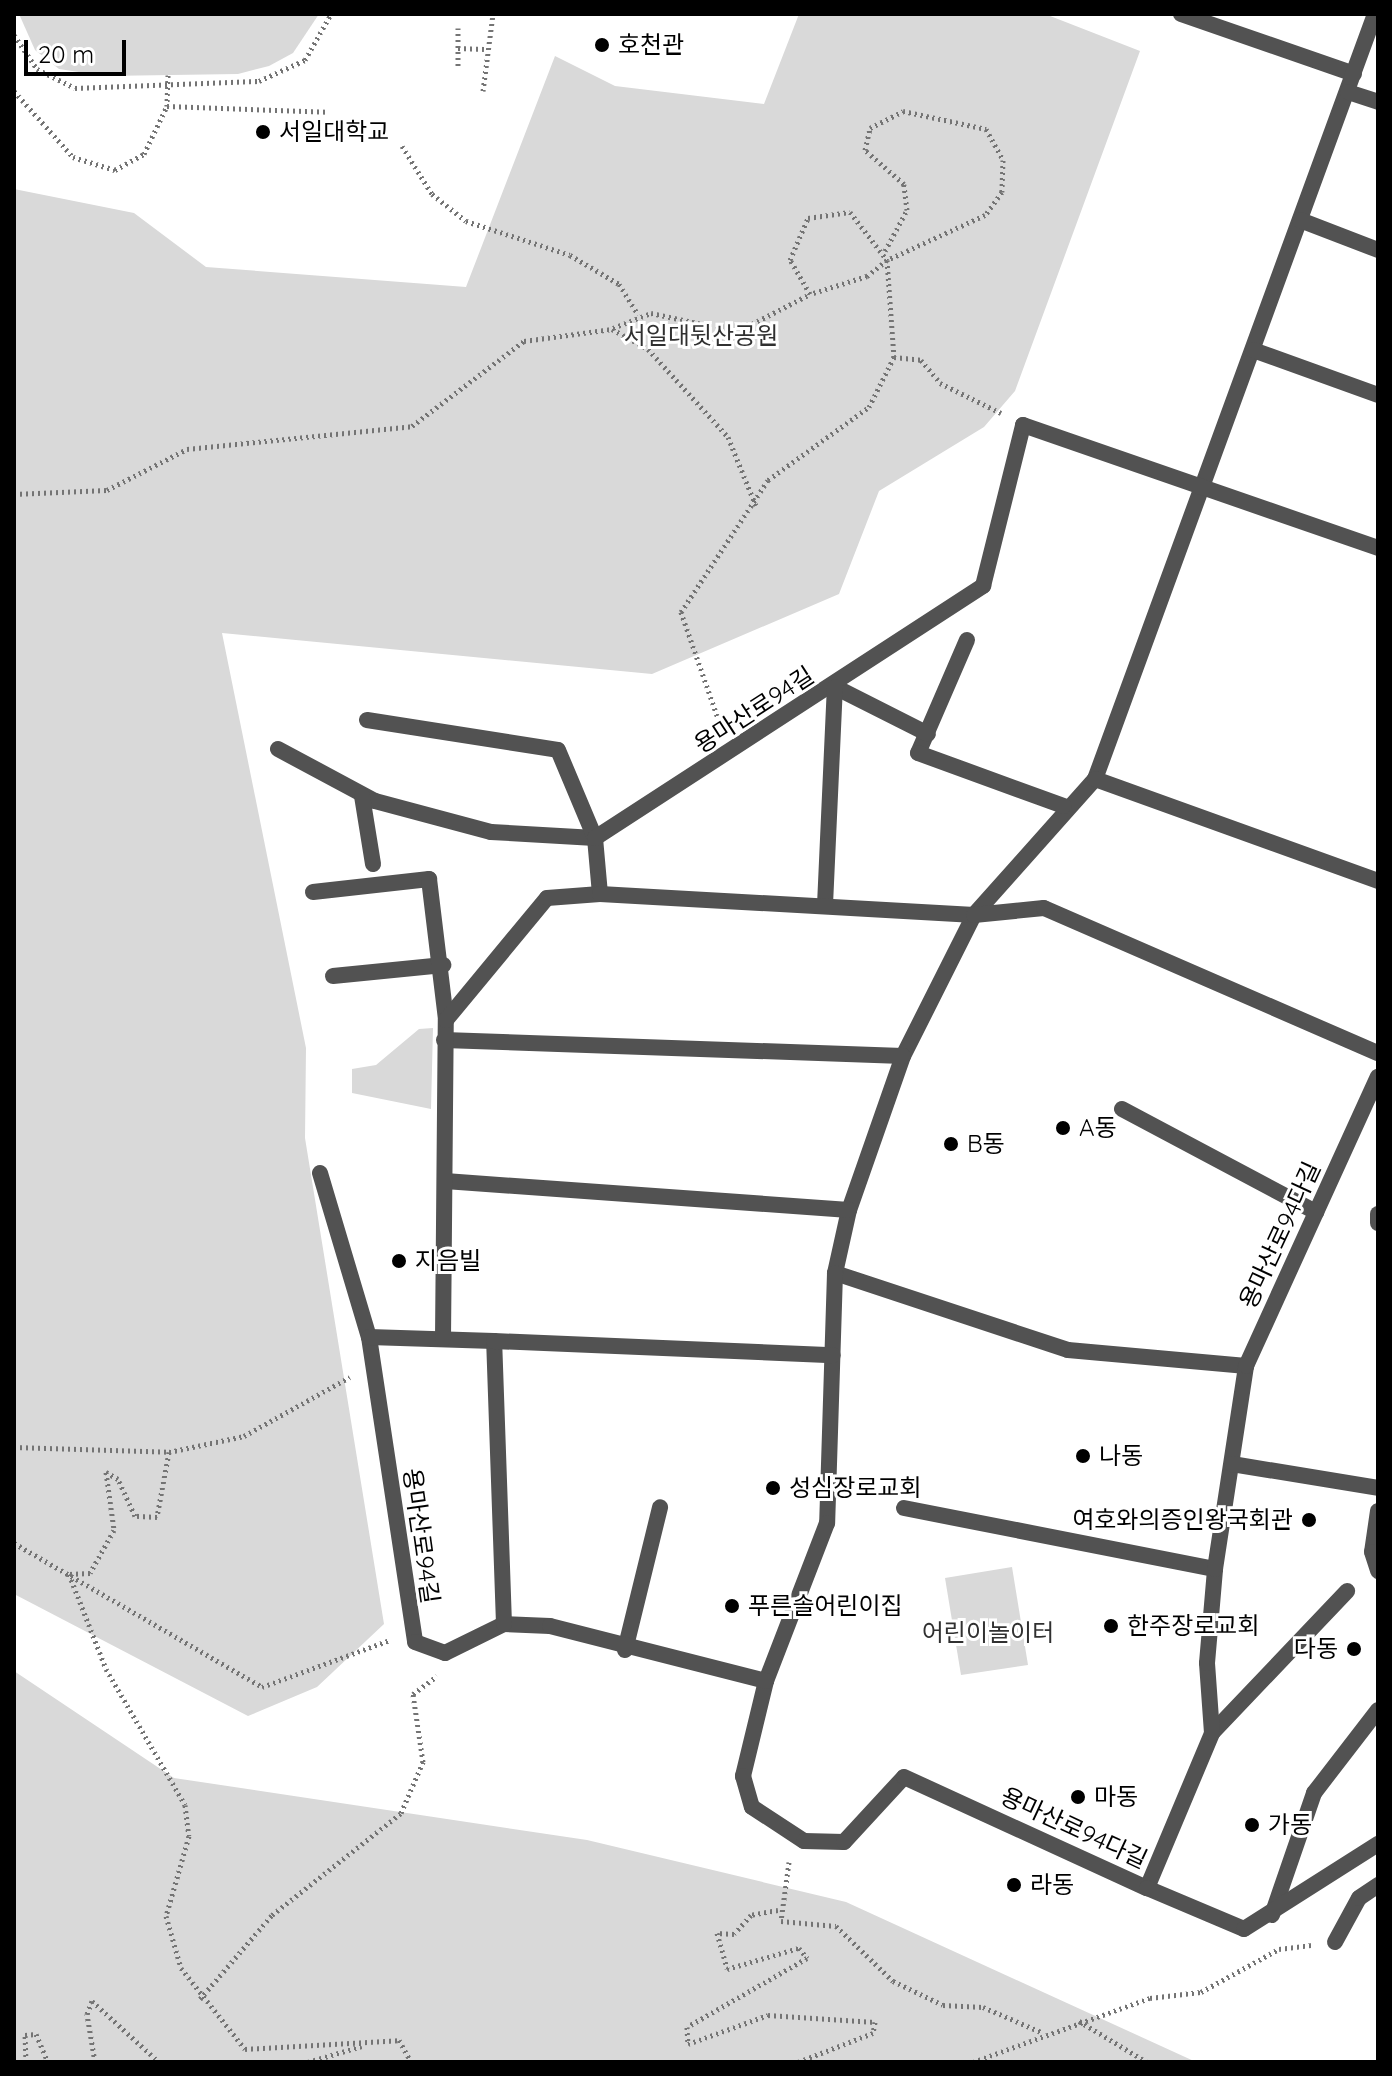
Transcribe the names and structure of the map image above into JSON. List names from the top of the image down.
{
  "streets": {
    "street": ["용마산로94길", "용마산로94다길"]
  },
  "crossings": [
    ["용마산로94길", "용마산로94다길"]
  ],
  "parks": ["서일대뒷산공원", "어린이놀이터"],
  "places": [
    "호천관",
    "서일대학교",
    "A동",
    "B동",
    "지음빌",
    "나동",
    "성심장로교회",
    "여호와의증인왕국회관",
    "푸른솔어린이집",
    "한주장로교회",
    "다동",
    "마동",
    "가동",
    "라동"
  ],
  "scale_bar": "20 m"
}
